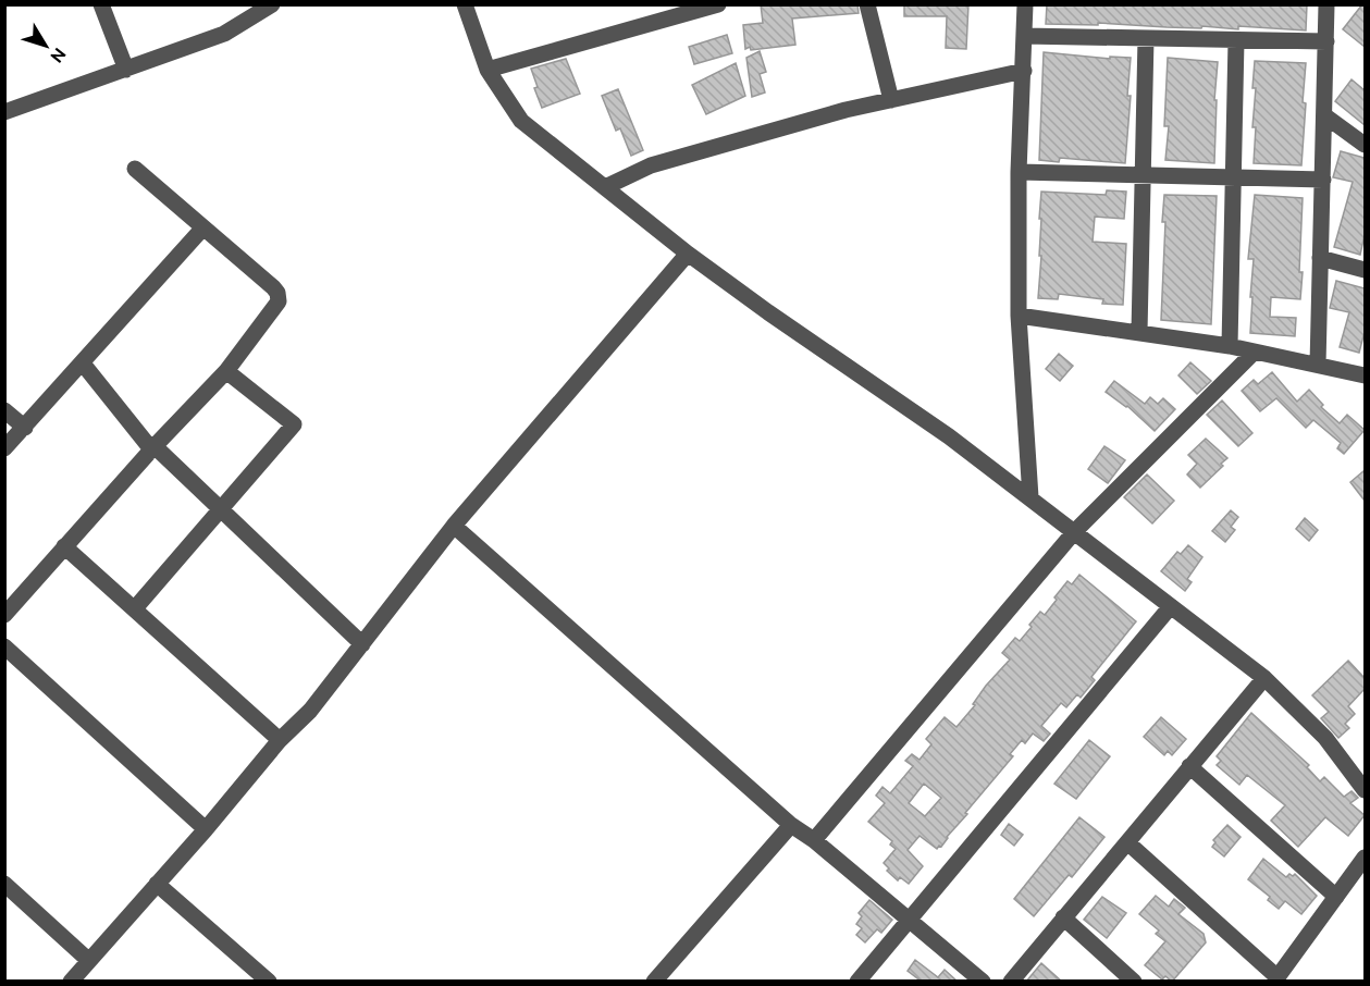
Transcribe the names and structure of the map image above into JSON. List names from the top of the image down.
{
  "north": "bottom right"
}
